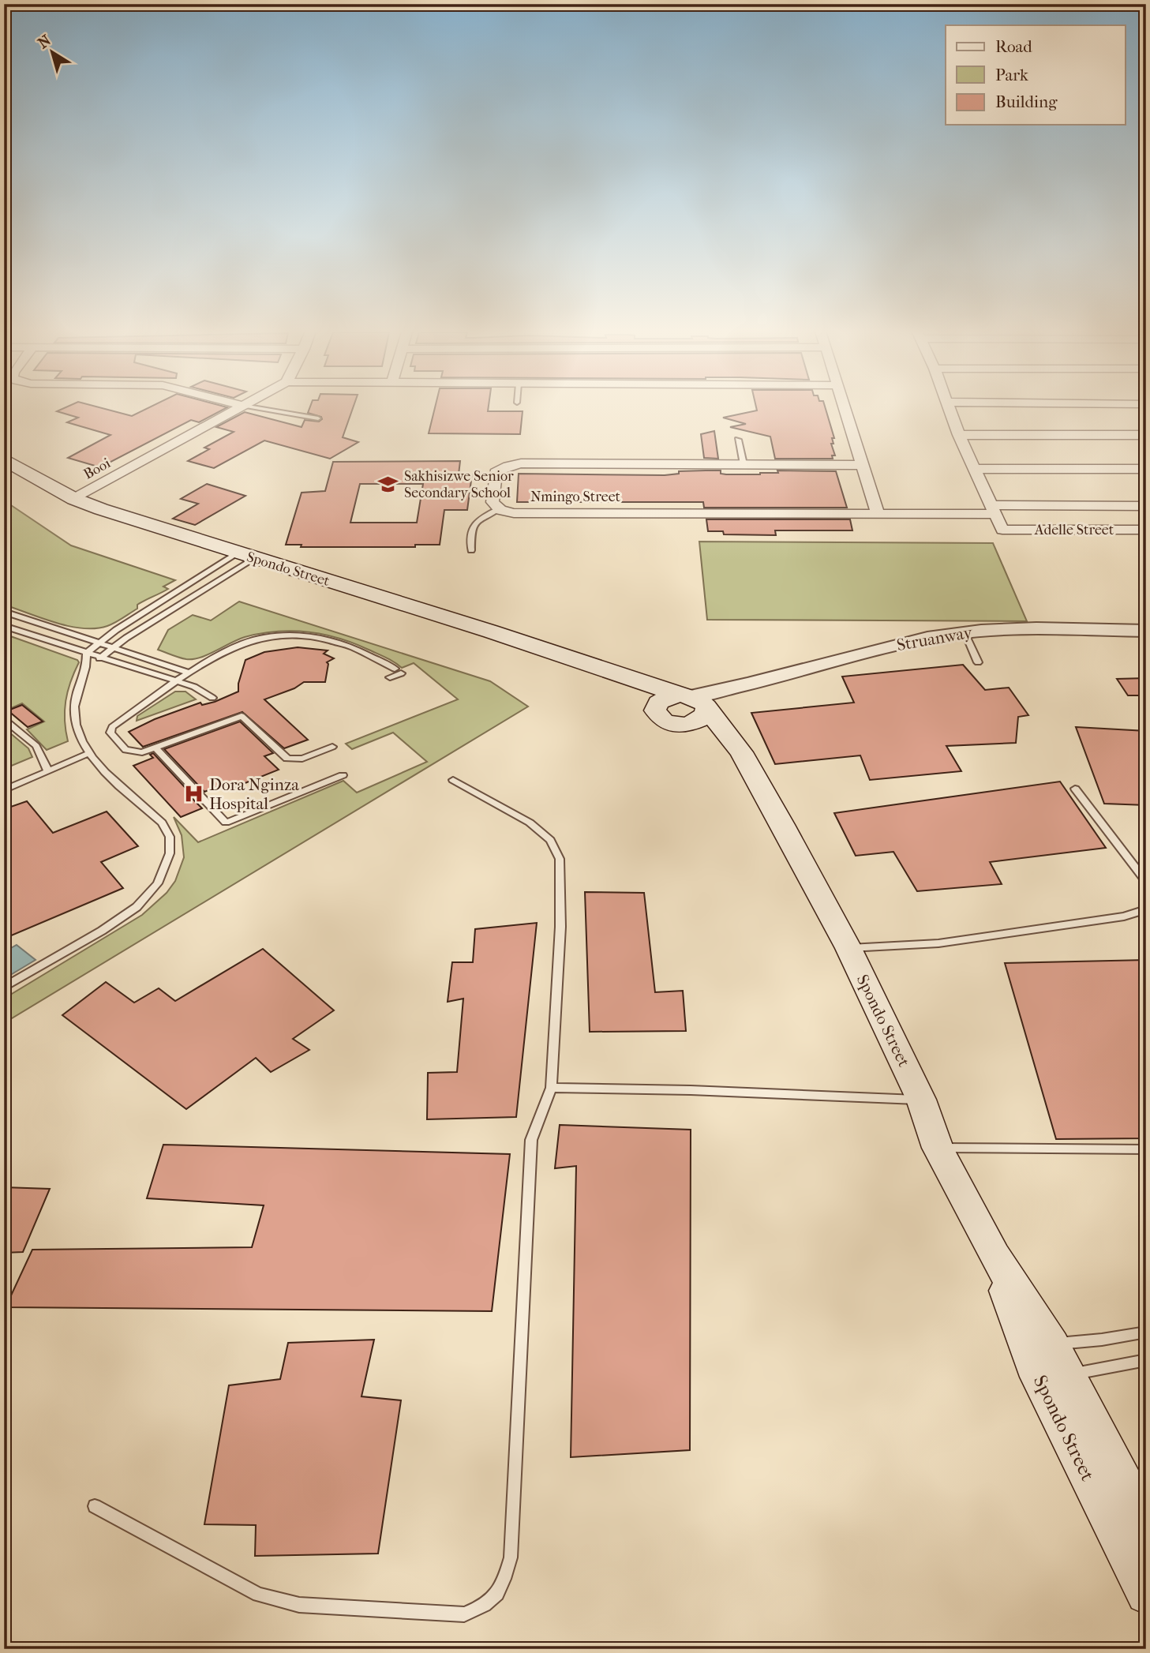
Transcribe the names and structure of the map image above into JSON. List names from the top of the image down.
{
  "streets": {
    "main road": ["Spondo Street"],
    "street": [
      "Booi",
      "Nmingo Street",
      "Adelle Street",
      "Struanway"
    ]
  },
  "crossings": [
    ["Booi", "Spondo Street"],
    ["Nmingo Street", "Adelle Street"],
    ["Spondo Street", "Struanway"]
  ],
  "places": {
    "school or university": ["Sakhisizwe Senior Secondary School"],
    "hospital": ["Dora Nginza Hospital"]
  },
  "legend": ["Road", "Park", "Building"],
  "north": "top left"
}
